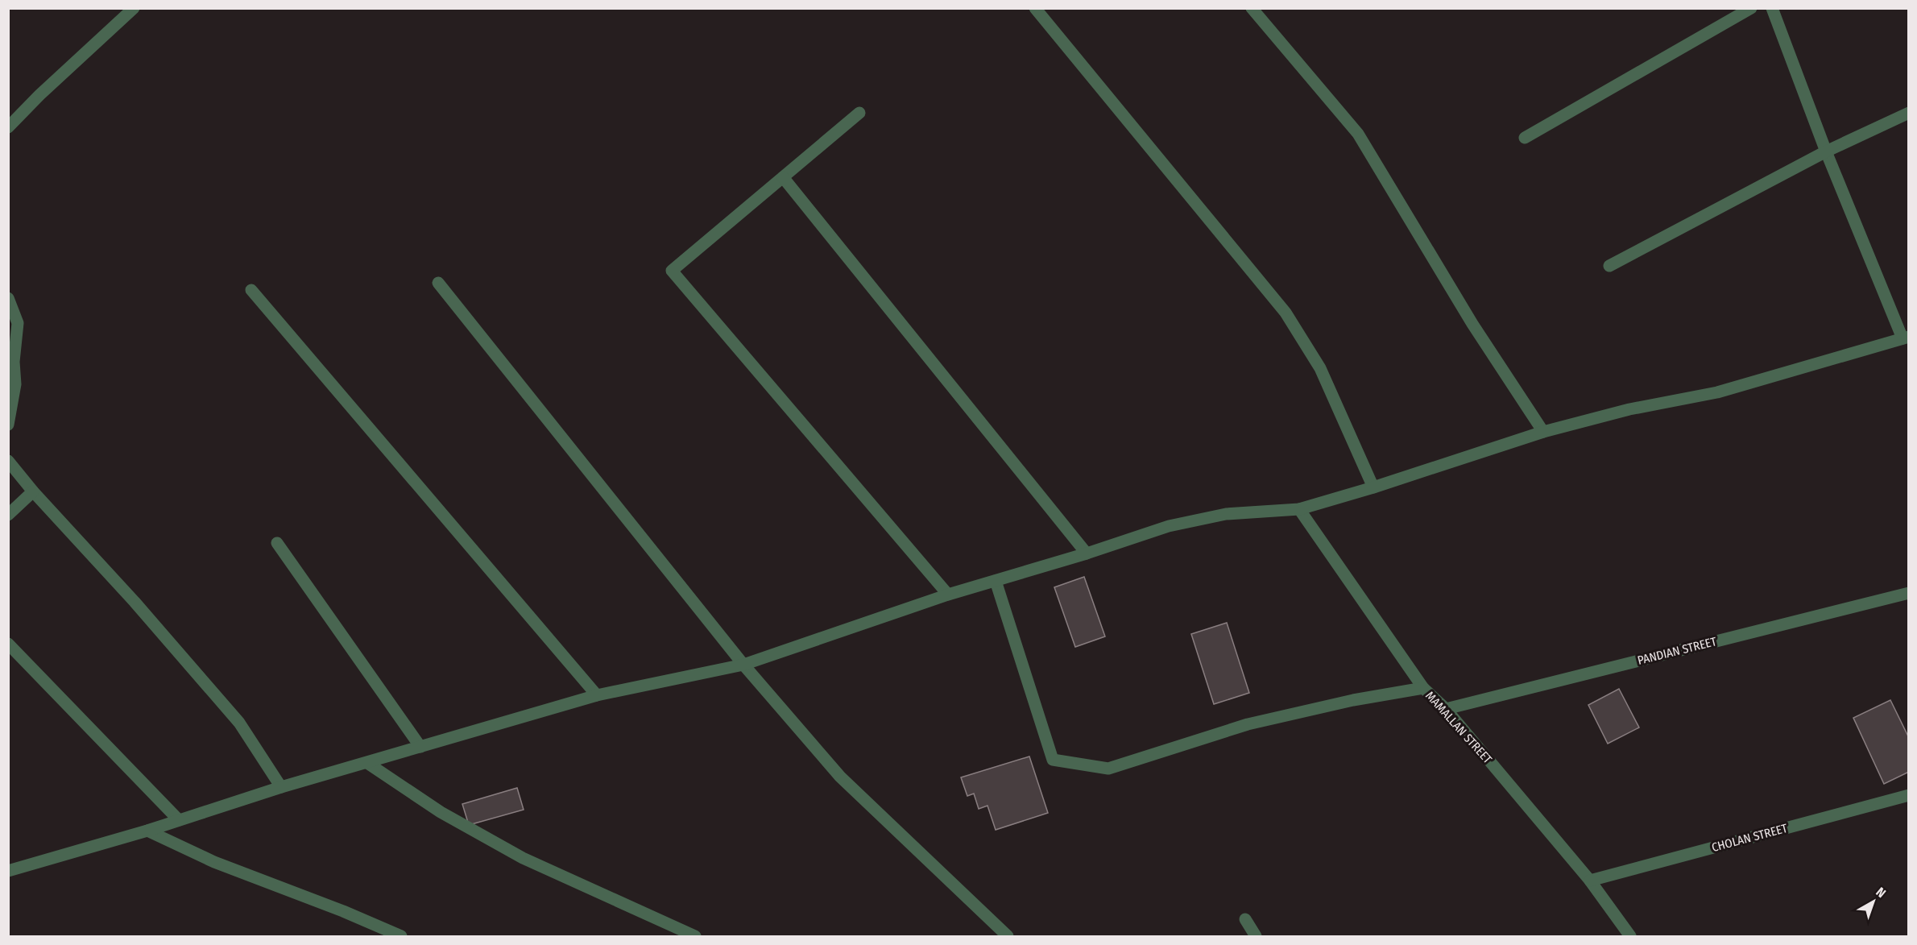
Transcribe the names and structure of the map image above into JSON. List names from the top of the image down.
{
  "streets": {
    "street": ["PANDIAN STREET", "MAMALLAN STREET", "CHOLAN STREET"]
  },
  "crossings": [
    ["PANDIAN STREET", "MAMALLAN STREET"],
    ["MAMALLAN STREET", "CHOLAN STREET"]
  ],
  "north": "top right"
}
